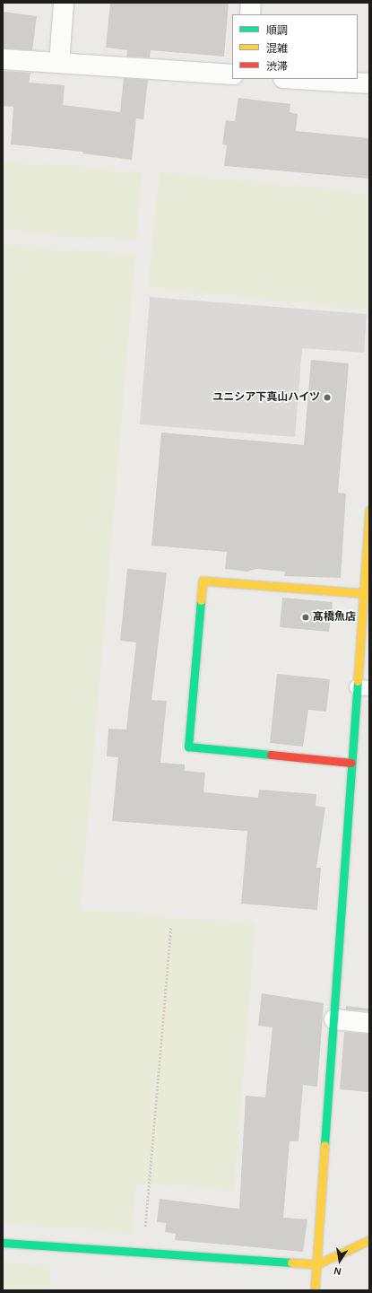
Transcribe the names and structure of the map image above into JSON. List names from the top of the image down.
{
  "places": ["ユニシア下真山ハイツ", "髙橋魚店"],
  "legend": ["順調", "混雑", "渋滞"],
  "north": "bottom"
}
